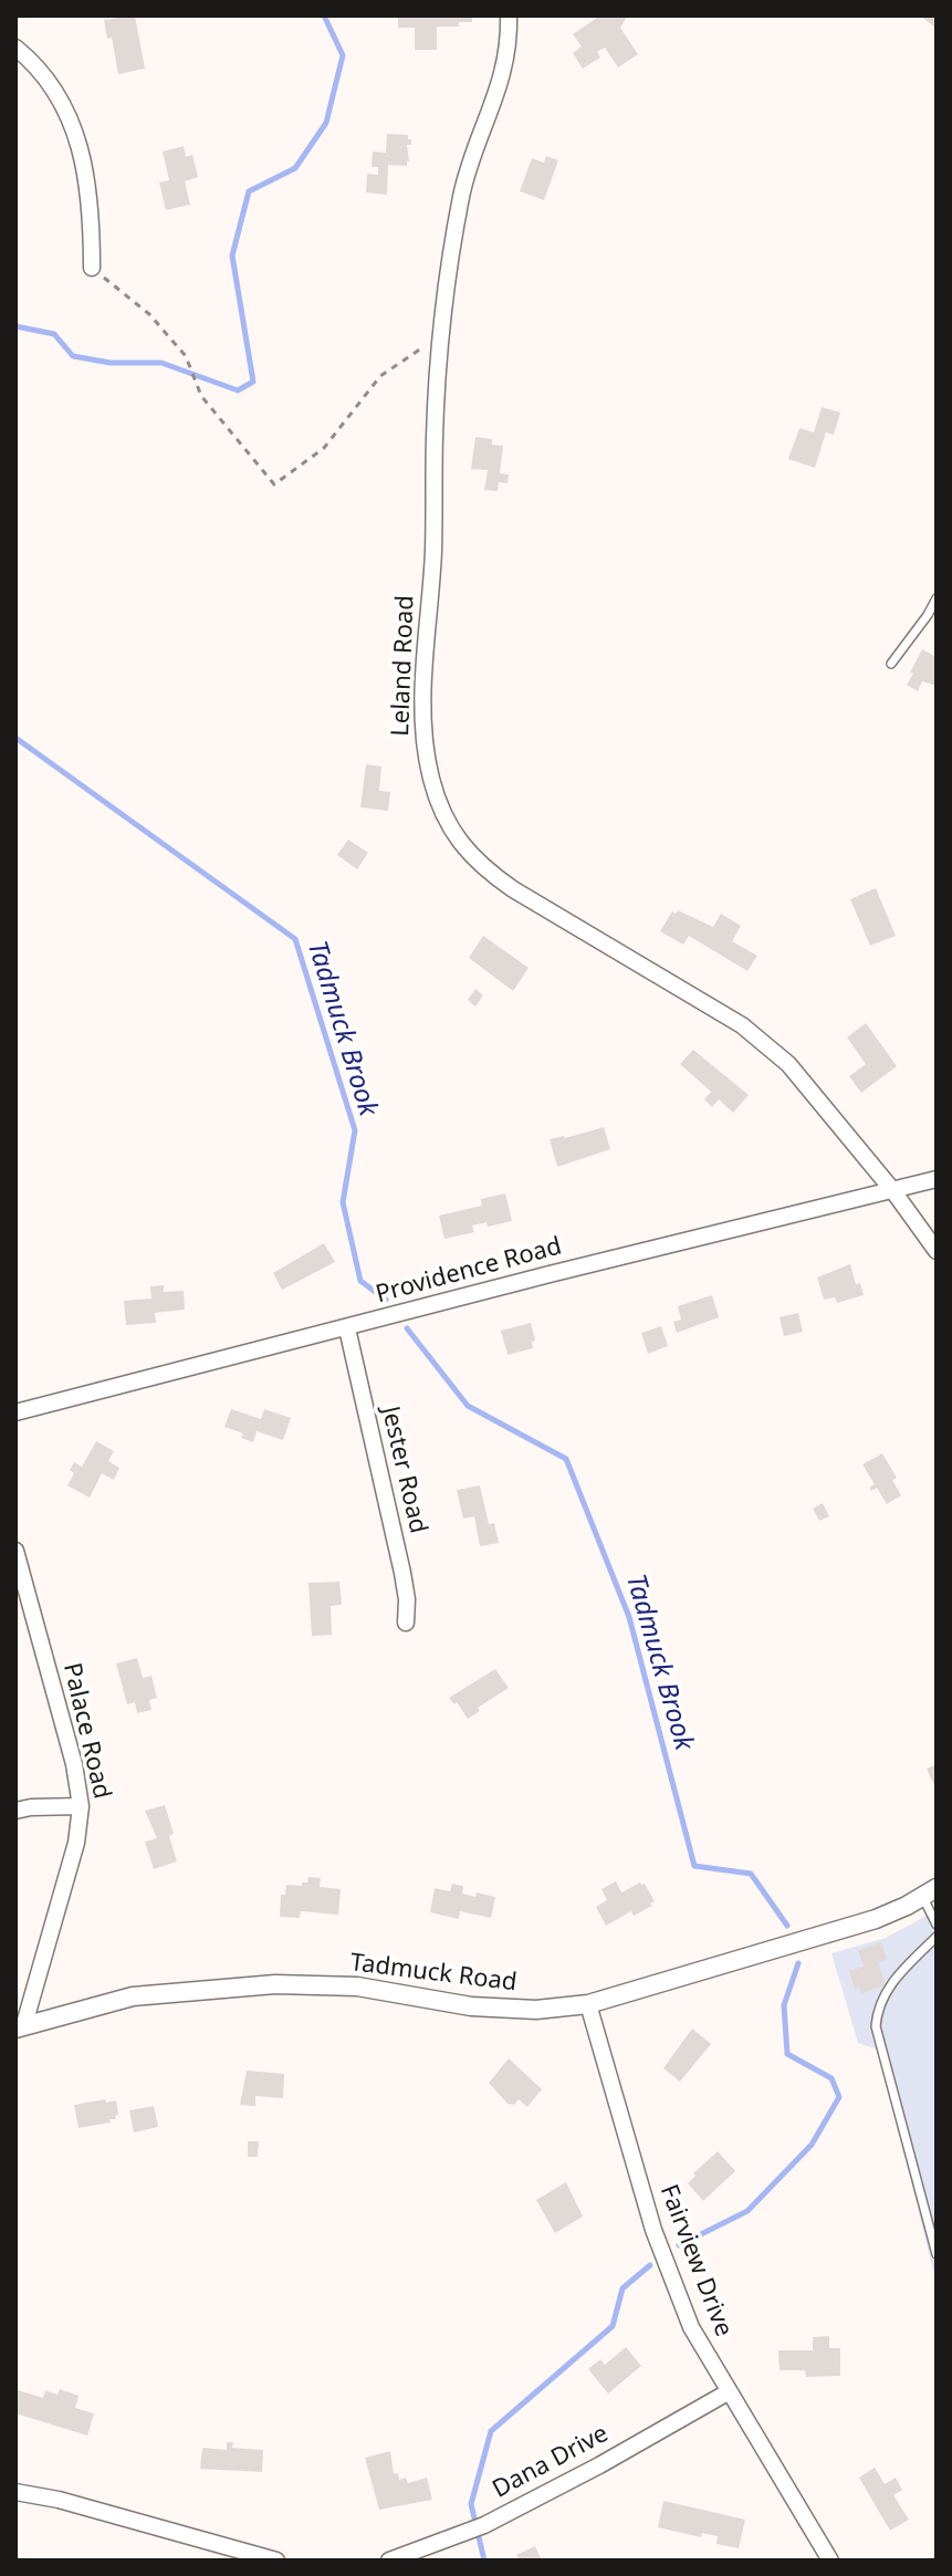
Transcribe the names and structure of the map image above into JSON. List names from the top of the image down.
{
  "streets": {
    "street": [
      "Leland Road",
      "Providence Road",
      "Jester Road",
      "Palace Road",
      "Tadmuck Road",
      "Fairview Drive",
      "Dana Drive"
    ]
  },
  "crossings": [
    ["Leland Road", "Providence Road"],
    ["Providence Road", "Jester Road"],
    ["Palace Road", "Tadmuck Road"],
    ["Tadmuck Road", "Fairview Drive"],
    ["Fairview Drive", "Dana Drive"]
  ],
  "water": ["Tadmuck Brook"]
}
